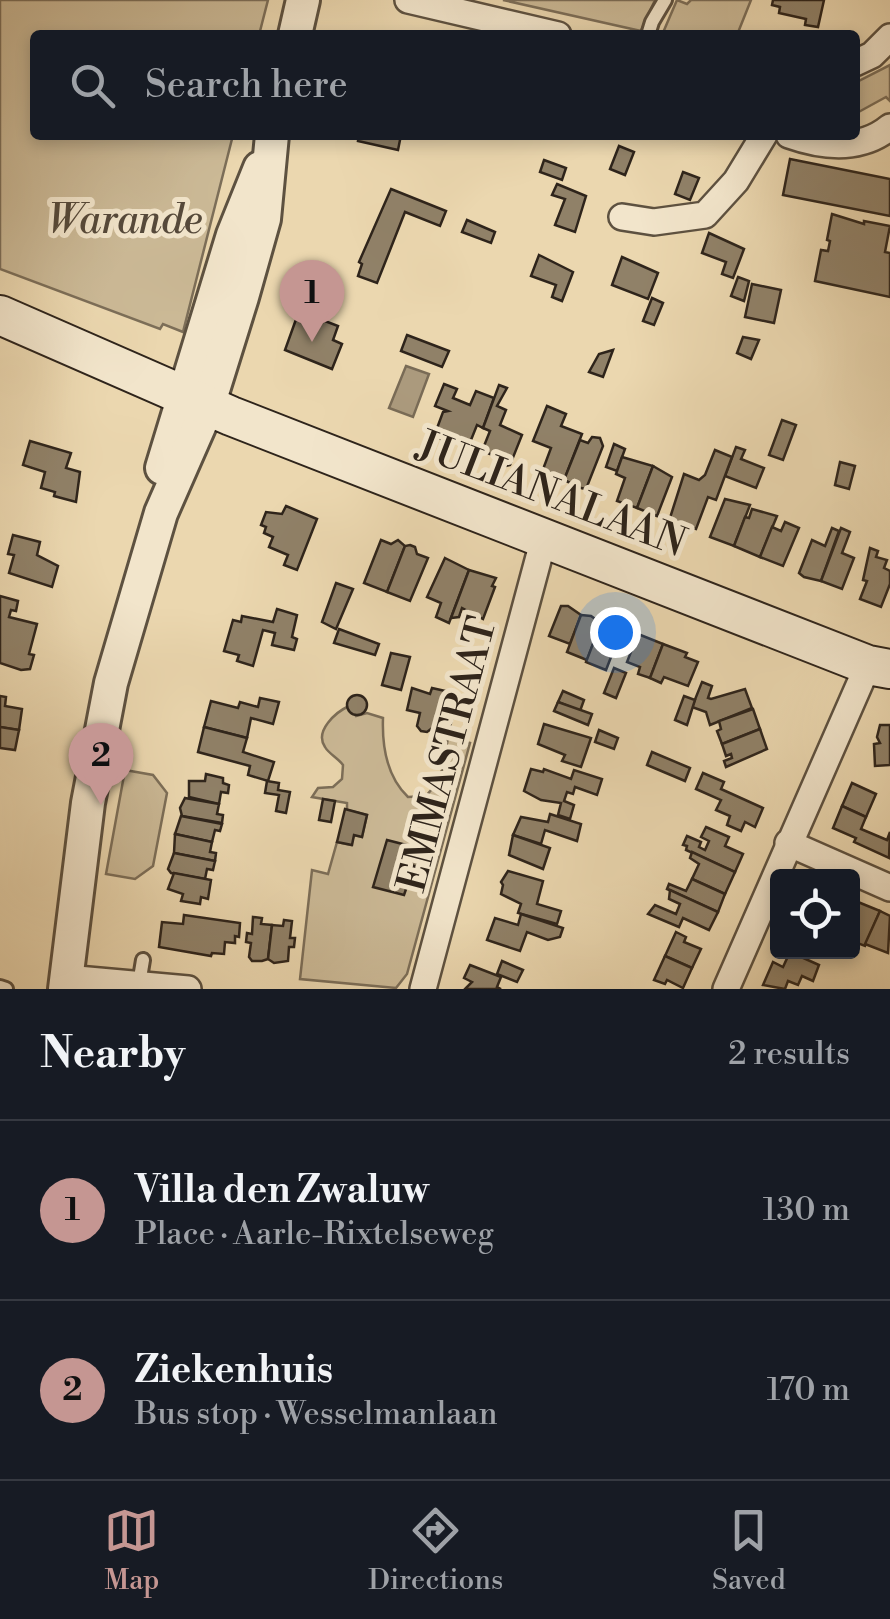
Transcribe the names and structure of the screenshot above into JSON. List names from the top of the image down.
{
  "streets": {
    "main road": ["JULIANALAAN"],
    "street": ["EMMASTRAAT"]
  },
  "crossings": [
    ["JULIANALAAN", "EMMASTRAAT"]
  ],
  "parks": ["Warande"],
  "page": {
    "search": "Search here",
    "pins": ["1", "2"],
    "heading": ["Nearby", "2 results"],
    "list": [
      {
        "mark": "1",
        "name": "Villa den Zwaluw",
        "note": "Place · Aarle-Rixtelseweg",
        "value": "130 m"
      },
      {
        "mark": "2",
        "name": "Ziekenhuis",
        "note": "Bus stop · Wesselmanlaan",
        "value": "170 m"
      }
    ],
    "nav": ["Map", "Directions", "Saved"]
  }
}
